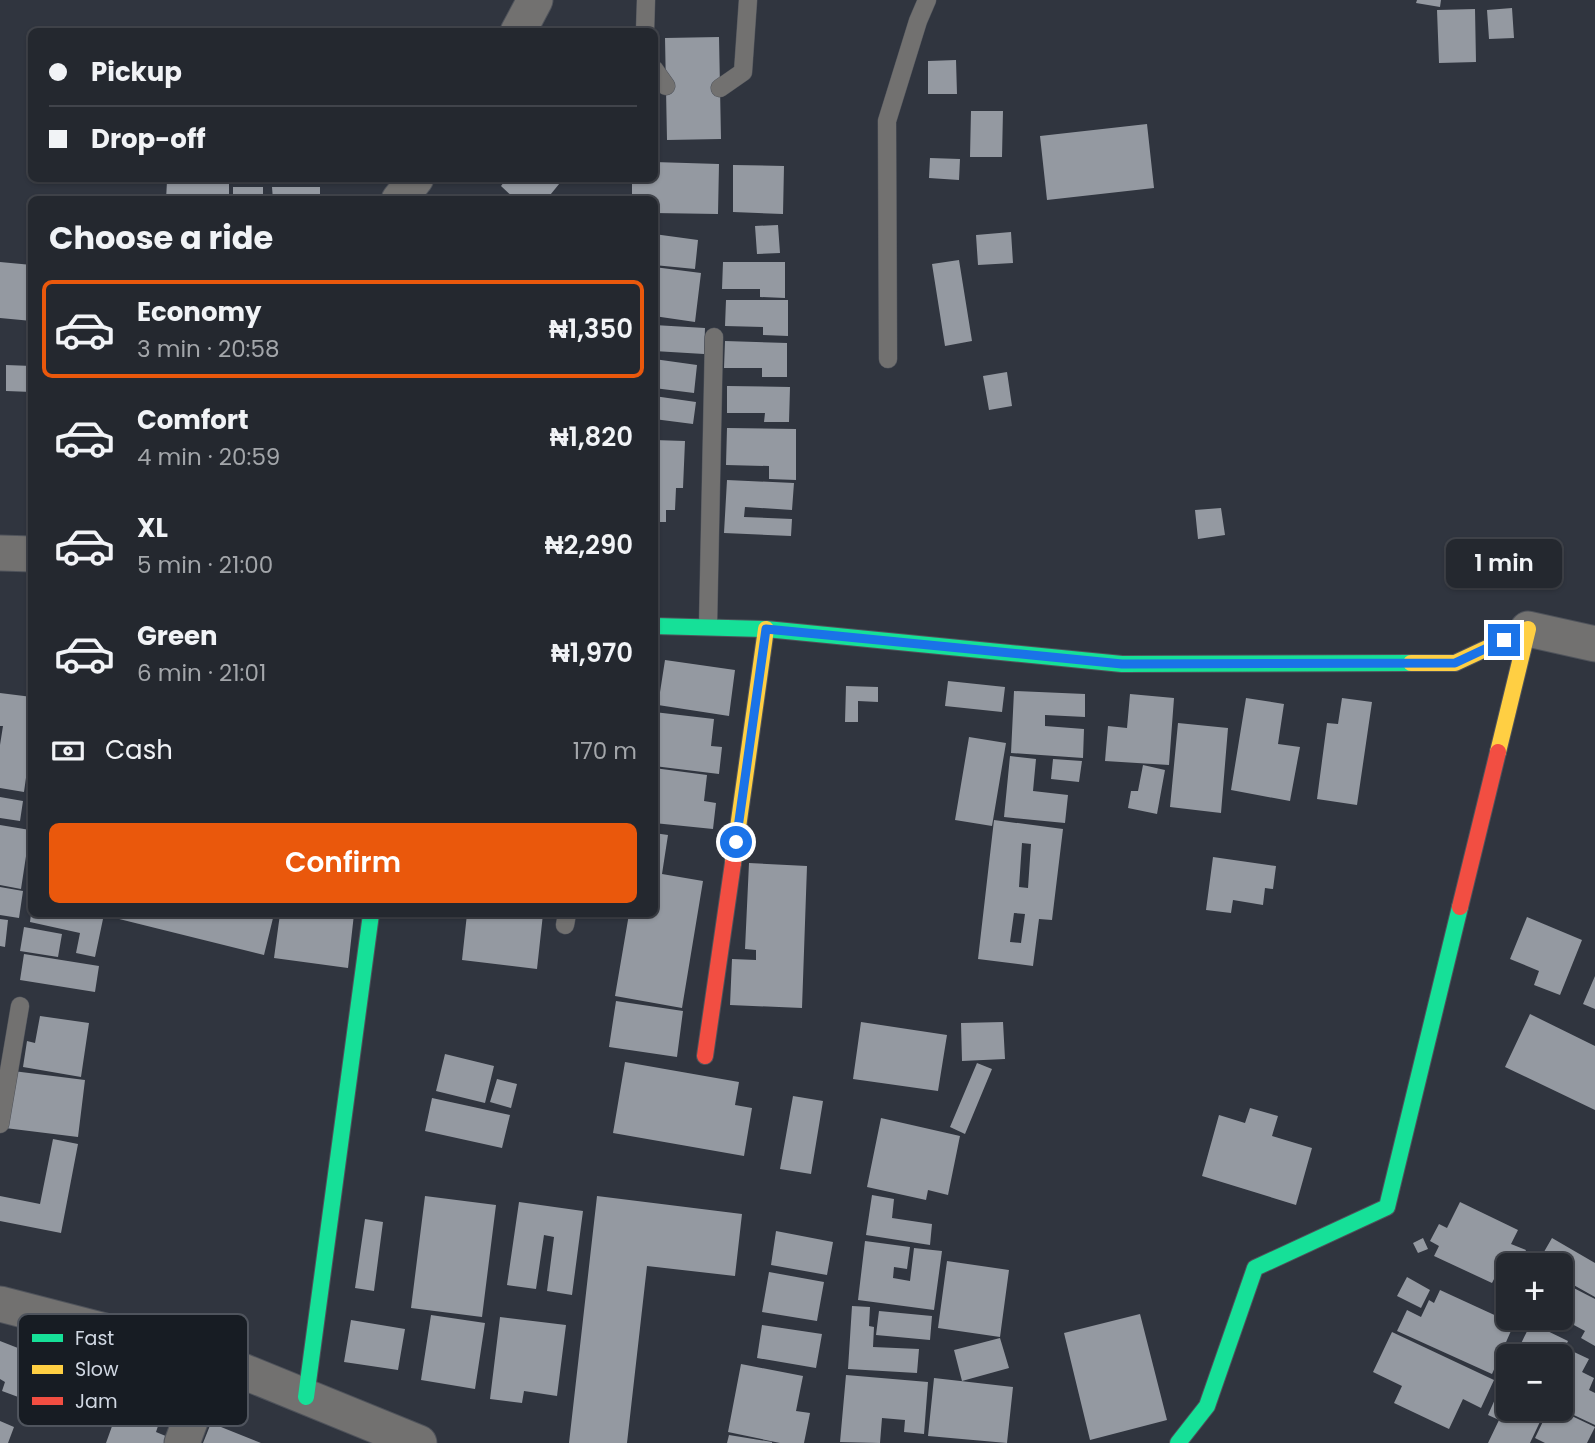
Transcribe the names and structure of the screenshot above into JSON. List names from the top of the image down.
{
  "legend": ["Fast", "Slow", "Jam"],
  "page": {
    "banner": ["Pickup", "Drop-off"],
    "heading": "Choose a ride",
    "list": [
      {
        "name": "Economy",
        "note": "3 min · 20:58",
        "value": "₦1,350"
      },
      {
        "name": "Comfort",
        "note": "4 min · 20:59",
        "value": "₦1,820"
      },
      {
        "name": "XL",
        "note": "5 min · 21:00",
        "value": "₦2,290"
      },
      {
        "name": "Green",
        "note": "6 min · 21:01",
        "value": "₦1,970"
      }
    ],
    "bubble": "1 min",
    "pay": ["Cash", "170 m"],
    "buttons": "Confirm",
    "map_buttons": ["+", "−"]
  }
}
